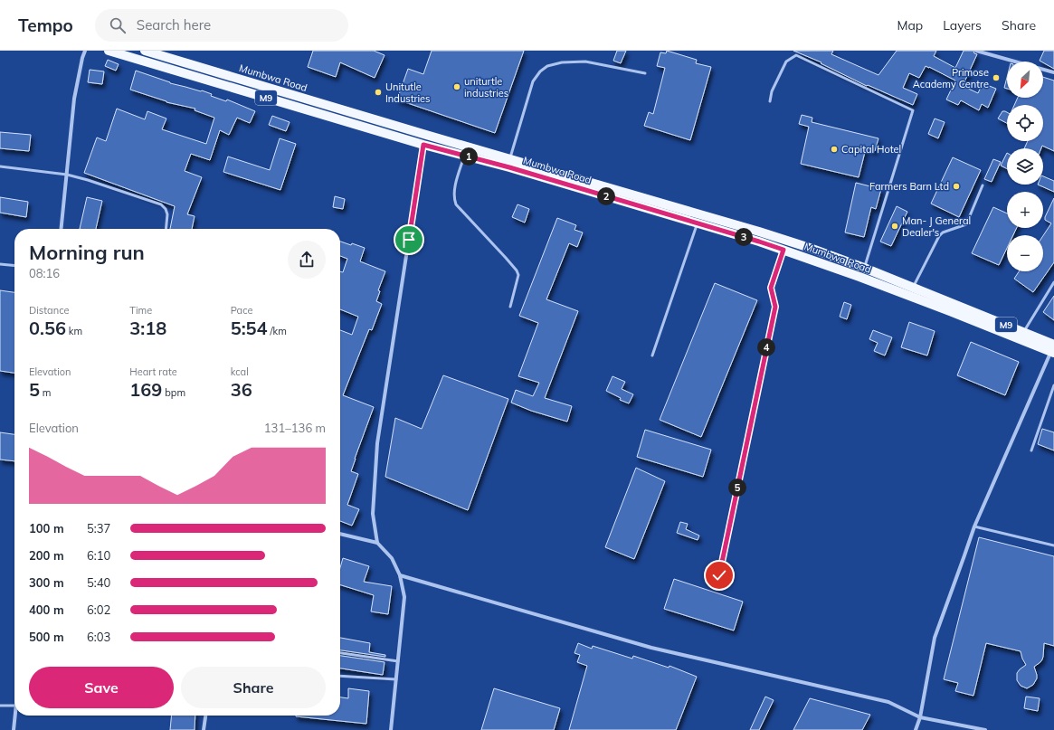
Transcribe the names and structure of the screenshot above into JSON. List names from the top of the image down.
{
  "streets": {
    "main road": ["Mumbwa Road", "M9"]
  },
  "places": [
    "Primose Academy Centre",
    "uniturtle industries",
    "Unitutle Industries",
    "Capital Hotel",
    "Farmers Barn Ltd",
    "Man- J General Dealer's"
  ],
  "north": "bottom left",
  "page": {
    "header": "Tempo",
    "search": "Search here",
    "nav": ["Map", "Layers", "Share"],
    "map_buttons": ["+", "−"],
    "pins": [
      "1",
      "2",
      "3",
      "4",
      "5"
    ],
    "heading": ["Morning run", "08:16"],
    "stats": [
      ["Distance", "0.56 km"],
      ["Time", "3:18"],
      ["Pace", "5:54 /km"],
      ["Elevation", "5 m"],
      ["Heart rate", "169 bpm"],
      ["kcal", "36"]
    ],
    "chart": ["Elevation", "131–136 m"],
    "list": [
      {
        "name": "100 m",
        "note": "5:37"
      },
      {
        "name": "200 m",
        "note": "6:10"
      },
      {
        "name": "300 m",
        "note": "5:40"
      },
      {
        "name": "400 m",
        "note": "6:02"
      },
      {
        "name": "500 m",
        "note": "6:03"
      }
    ],
    "buttons": ["Save", "Share"]
  }
}
